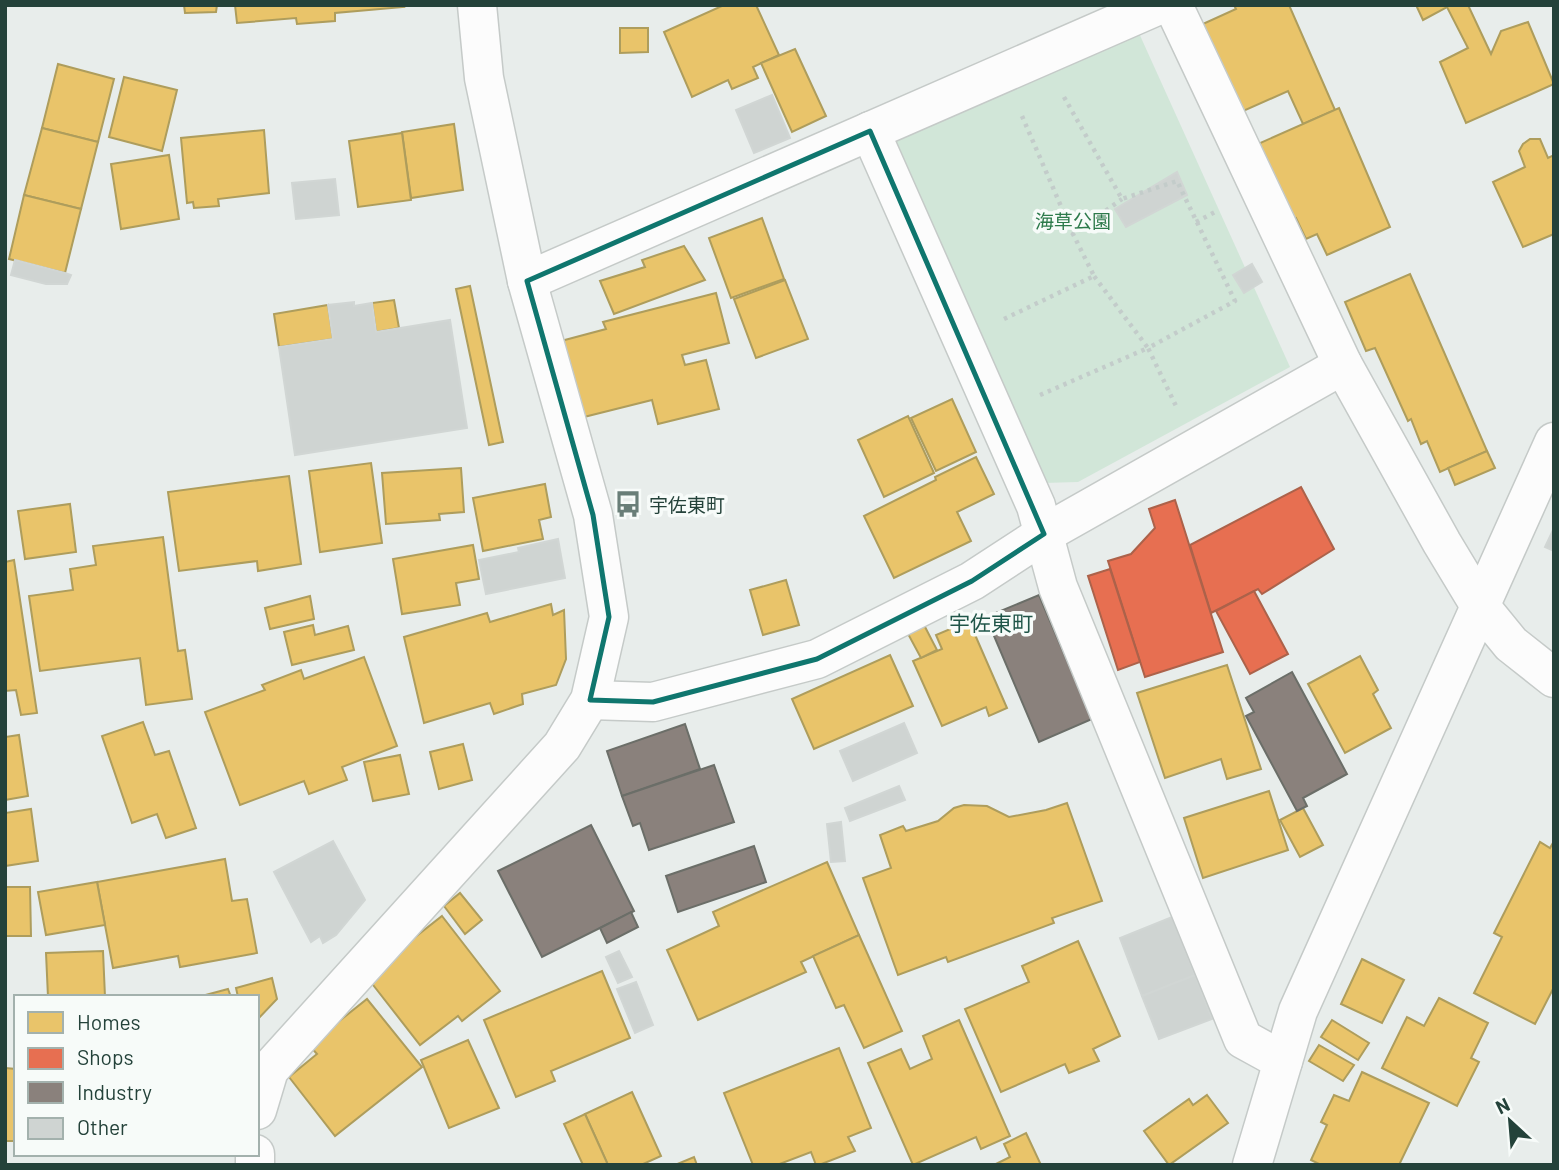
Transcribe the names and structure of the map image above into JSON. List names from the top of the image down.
{
  "districts": ["宇佐東町"],
  "parks": ["海草公園"],
  "places": {
    "bus stop": ["宇佐東町"]
  },
  "legend": [
    "Homes",
    "Shops",
    "Industry",
    "Other"
  ],
  "north": "top left"
}
